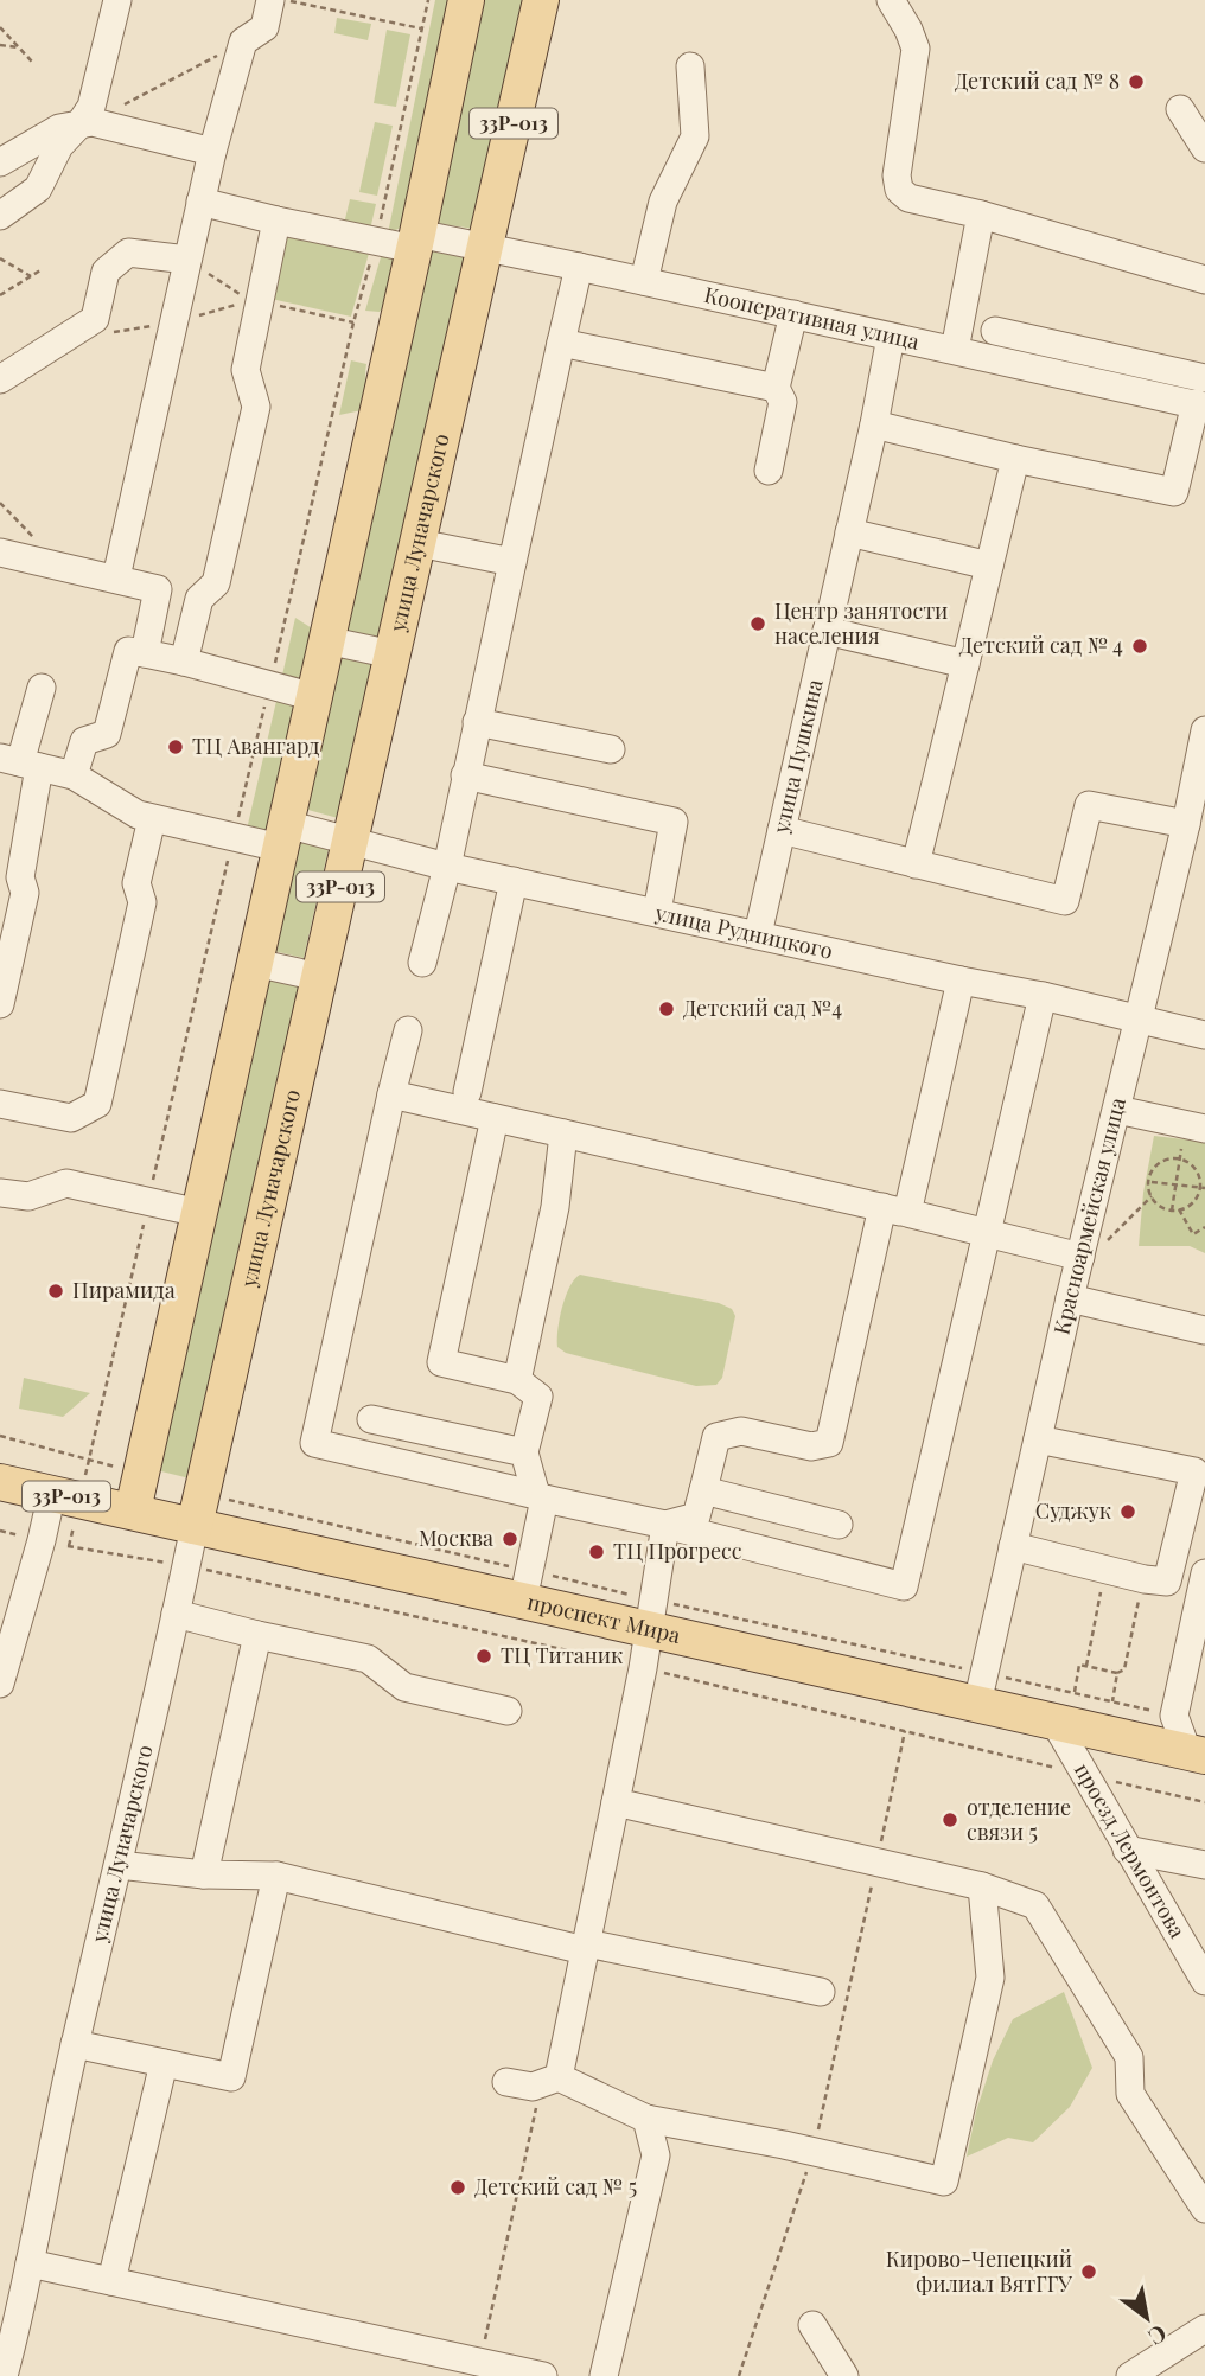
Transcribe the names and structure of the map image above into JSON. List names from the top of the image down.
{
  "streets": {
    "main road": ["33Р-013", "улица Луначарского", "проспект Мира"],
    "street": [
      "Кооперативная улица",
      "улица Пушкина",
      "улица Рудницкого",
      "Красноармейская улица",
      "проезд Лермонтова"
    ]
  },
  "crossings": [
    ["33Р-013", "Кооперативная улица"],
    ["33Р-013", "улица Рудницкого"],
    ["33Р-013", "проспект Мира"],
    ["Кооперативная улица", "улица Луначарского"],
    ["Кооперативная улица", "улица Пушкина"],
    ["улица Луначарского", "улица Рудницкого"],
    ["улица Луначарского", "проспект Мира"],
    ["улица Пушкина", "улица Рудницкого"],
    ["улица Рудницкого", "Красноармейская улица"],
    ["Красноармейская улица", "проспект Мира"],
    ["проспект Мира", "проезд Лермонтова"]
  ],
  "places": [
    "Детский сад № 8",
    "Центр занятости населения",
    "Детский сад № 4",
    "ТЦ Авангард",
    "Детский сад №4",
    "Пирамида",
    "Суджук",
    "Москва",
    "ТЦ Прогресс",
    "ТЦ Титаник",
    "отделение связи 5",
    "Детский сад № 5",
    "Кирово-Чепецкий филиал ВятГГУ"
  ],
  "north": "bottom right"
}
